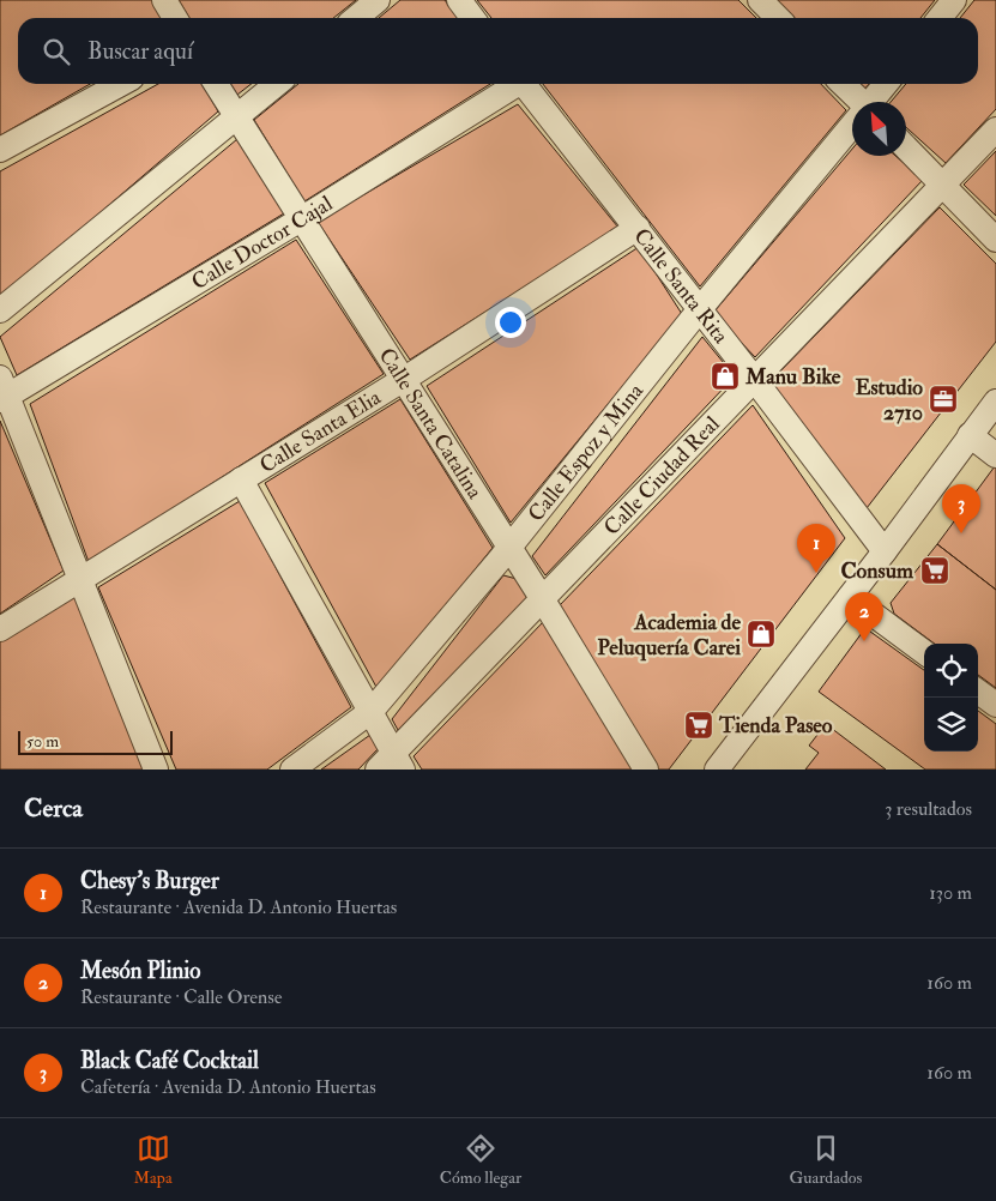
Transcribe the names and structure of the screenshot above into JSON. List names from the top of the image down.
{
  "streets": {
    "street": [
      "Calle Doctor Cajal",
      "Calle Santa Rita",
      "Calle Santa Catalina",
      "Calle Santa Elia",
      "Calle Espoz y Mina",
      "Calle Ciudad Real"
    ]
  },
  "crossings": [
    ["Calle Doctor Cajal", "Calle Santa Catalina"],
    ["Calle Santa Rita", "Calle Santa Elia"],
    ["Calle Santa Rita", "Calle Espoz y Mina"],
    ["Calle Santa Rita", "Calle Ciudad Real"],
    ["Calle Santa Catalina", "Calle Santa Elia"],
    ["Calle Santa Catalina", "Calle Espoz y Mina"],
    ["Calle Santa Catalina", "Calle Ciudad Real"]
  ],
  "places": {
    "shop": ["Manu Bike", "Academia de Peluquería Carei"],
    "office": ["Estudio 2710"],
    "supermarket": ["Consum", "Tienda Paseo"]
  },
  "scale_bar": "50 m",
  "north": "top left",
  "page": {
    "search": "Buscar aquí",
    "pins": ["3", "1", "2"],
    "scale": "50 m",
    "heading": ["Cerca", "3 resultados"],
    "list": [
      {
        "mark": "1",
        "name": "Chesy's Burger",
        "note": "Restaurante · Avenida D. Antonio Huertas",
        "value": "130 m"
      },
      {
        "mark": "2",
        "name": "Mesón Plinio",
        "note": "Restaurante · Calle Orense",
        "value": "160 m"
      },
      {
        "mark": "3",
        "name": "Black Café Cocktail",
        "note": "Cafetería · Avenida D. Antonio Huertas",
        "value": "160 m"
      }
    ],
    "nav": ["Mapa", "Cómo llegar", "Guardados"]
  }
}
